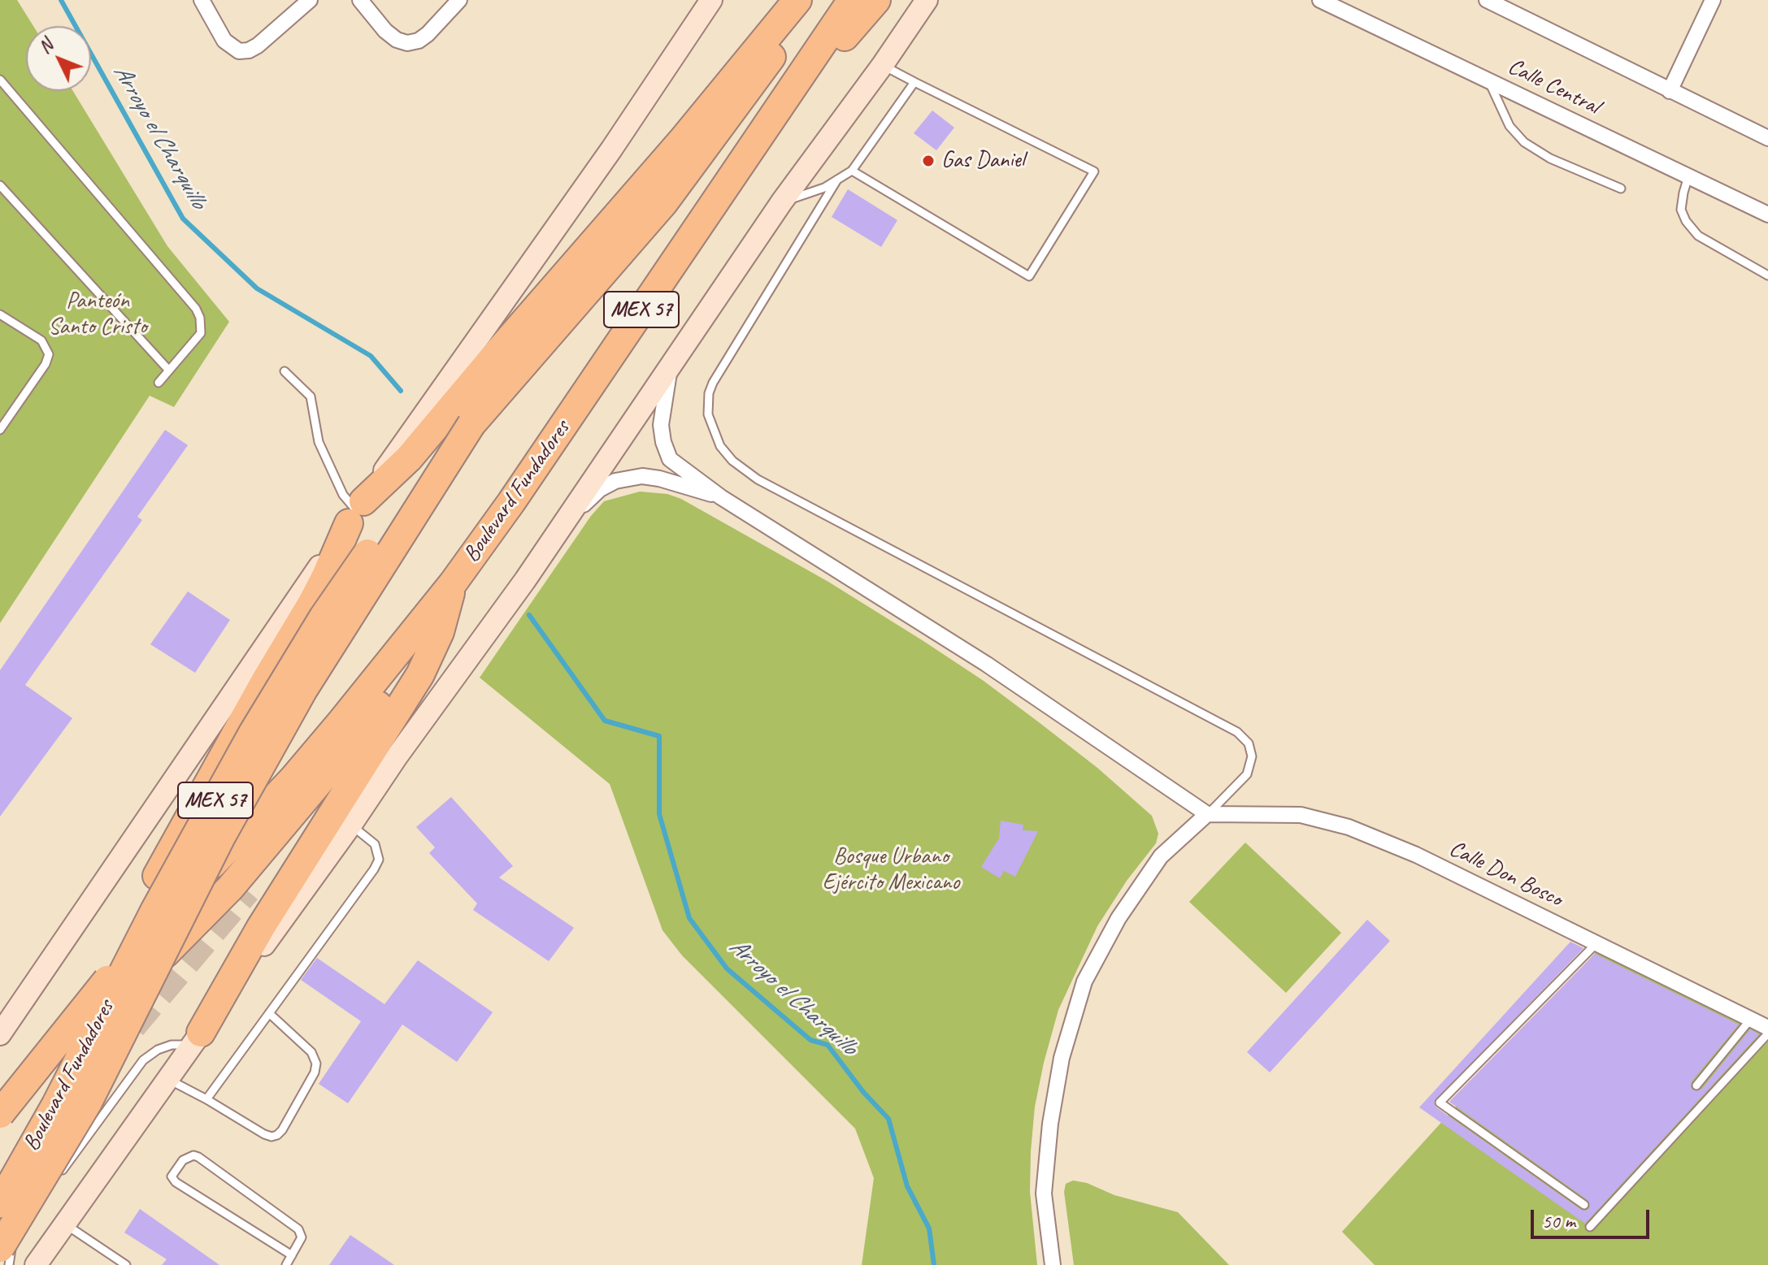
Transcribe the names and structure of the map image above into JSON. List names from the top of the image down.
{
  "streets": {
    "highway": ["MEX 57", "Boulevard Fundadores"],
    "street": ["Calle Central", "Calle Don Bosco"]
  },
  "water": ["Arroyo el Charquillo"],
  "parks": ["Panteón Santo Cristo", "Bosque Urbano Ejército Mexicano"],
  "places": ["Gas Daniel"],
  "scale_bar": "50 m",
  "north": "top left"
}
